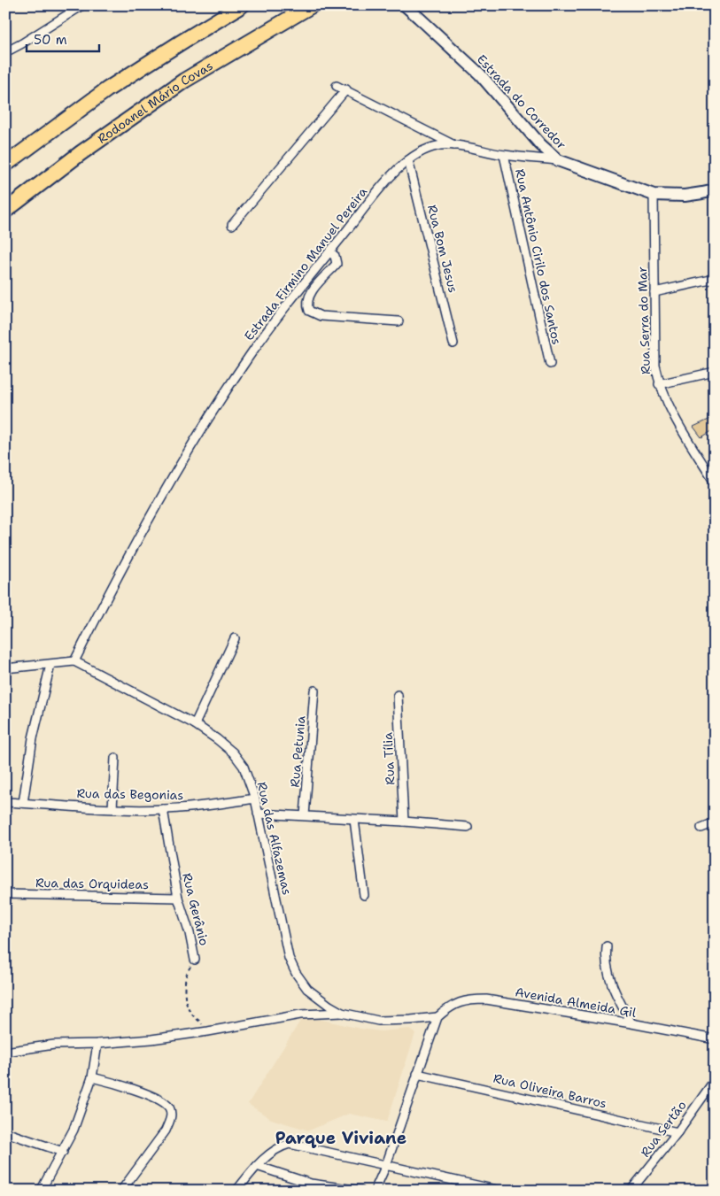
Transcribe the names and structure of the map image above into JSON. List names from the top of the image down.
{
  "streets": {
    "highway": ["Rodoanel Mário Covas"],
    "street": [
      "Estrada do Corredor",
      "Rua Bom Jesus",
      "Rua Antônio Cirilo dos Santos",
      "Estrada Firmino Manuel Pereira",
      "Rua Serra do Mar",
      "Rua Petunia",
      "Rua Tília",
      "Rua das Begonias",
      "Rua das Alfazemas",
      "Rua das Orquideas",
      "Rua Gerânio",
      "Avenida Almeida Gil",
      "Rua Oliveira Barros",
      "Rua Sertão"
    ]
  },
  "crossings": [
    ["Estrada do Corredor", "Estrada Firmino Manuel Pereira"],
    ["Estrada do Corredor", "Rua Serra do Mar"],
    ["Rua Bom Jesus", "Estrada Firmino Manuel Pereira"],
    ["Rua Antônio Cirilo dos Santos", "Estrada Firmino Manuel Pereira"],
    ["Estrada Firmino Manuel Pereira", "Rua das Alfazemas"],
    ["Rua das Begonias", "Rua das Alfazemas"],
    ["Rua das Begonias", "Rua Gerânio"],
    ["Rua das Alfazemas", "Avenida Almeida Gil"],
    ["Rua das Orquideas", "Rua Gerânio"],
    ["Rua Oliveira Barros", "Rua Sertão"]
  ],
  "districts": ["Parque Viviane"],
  "scale_bar": "50 m"
}
